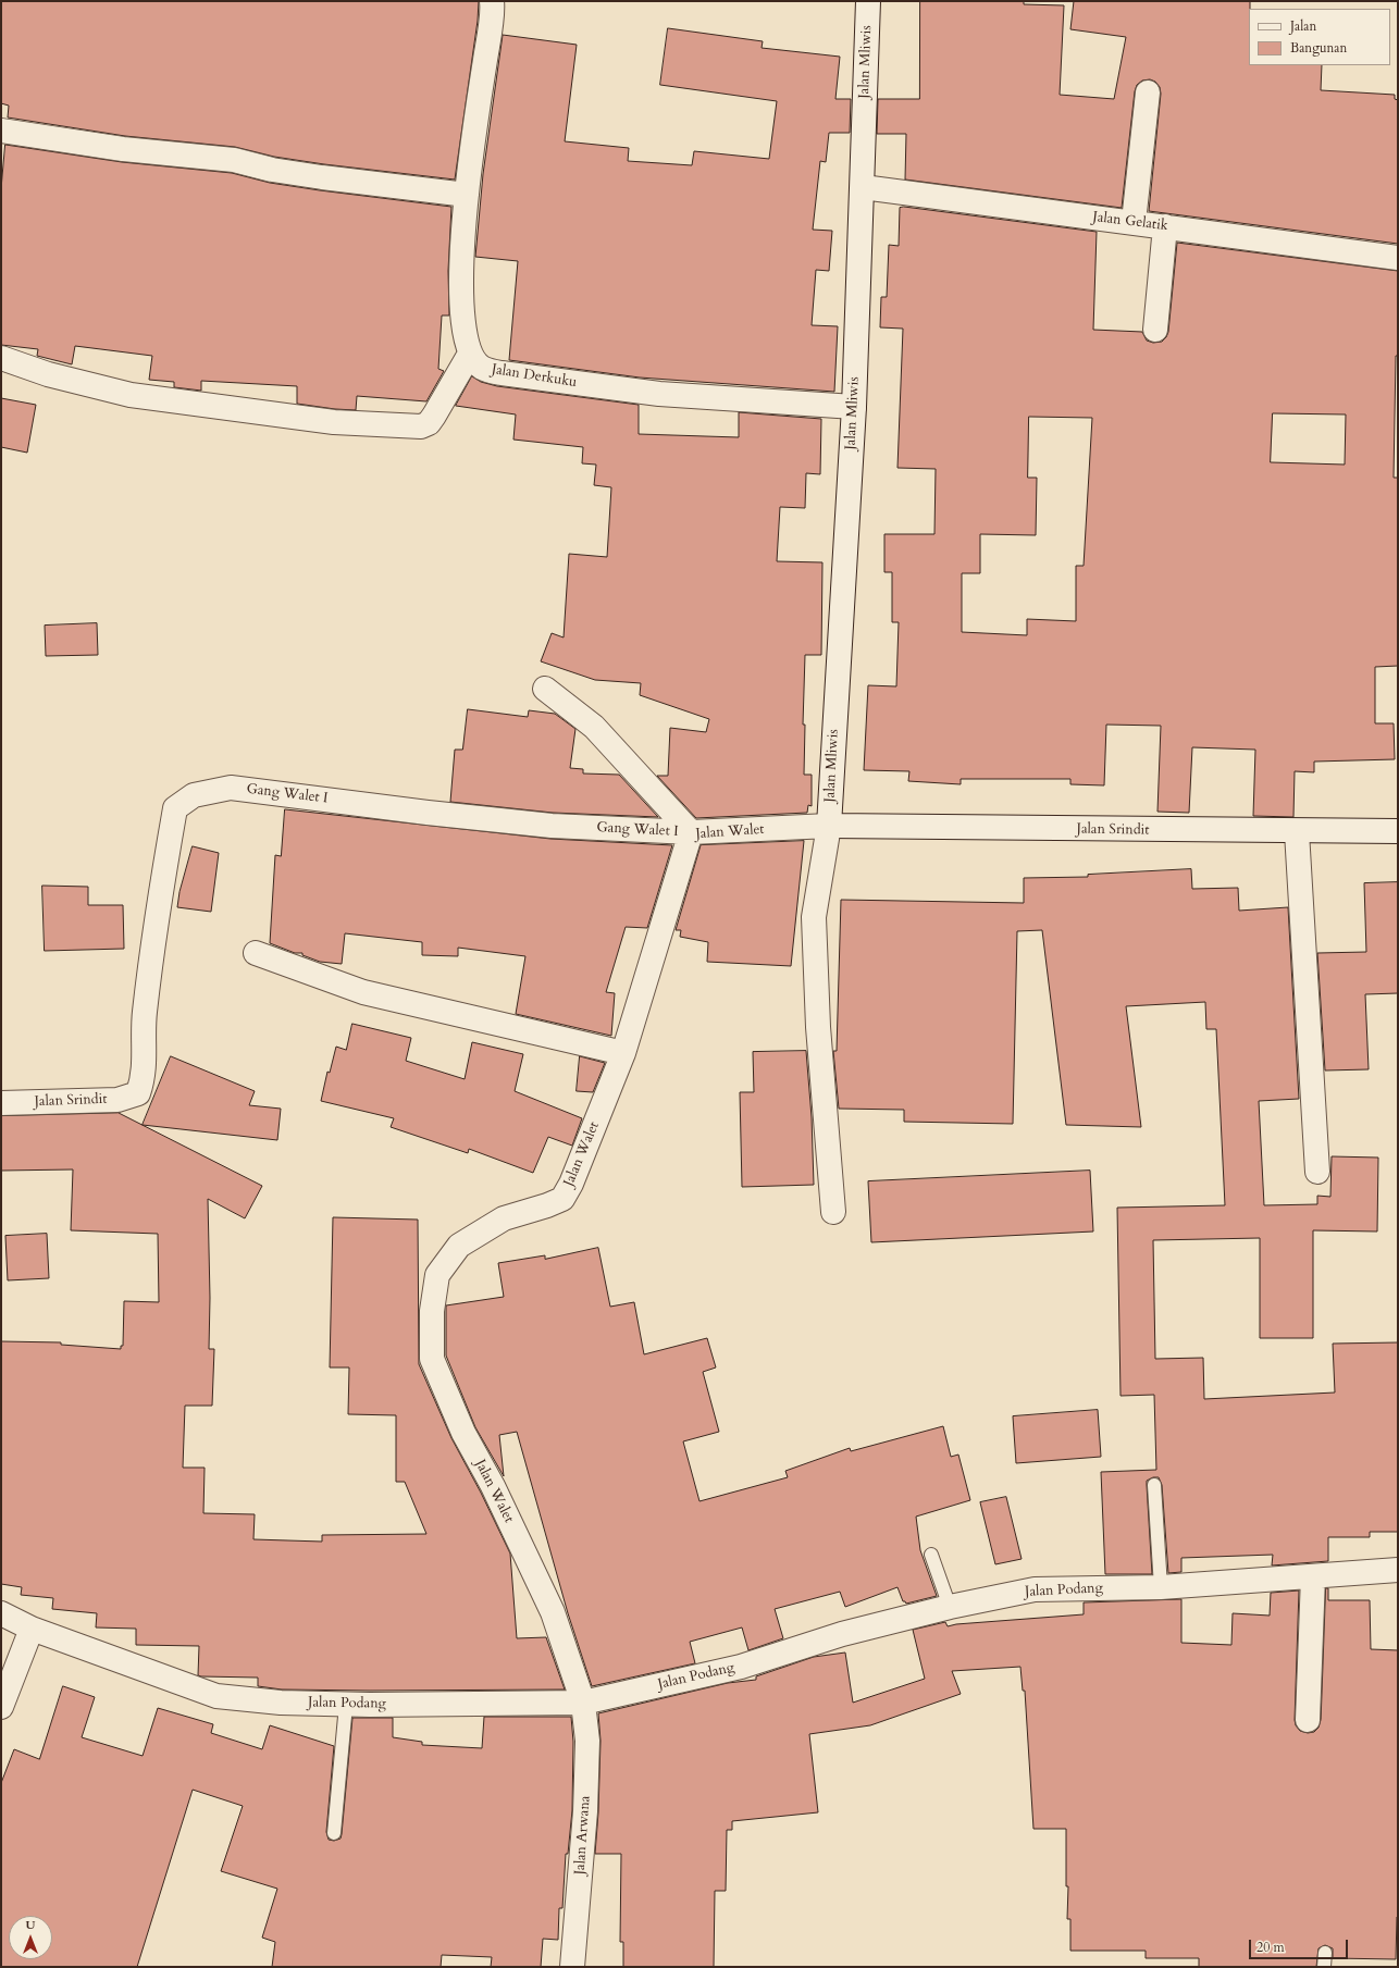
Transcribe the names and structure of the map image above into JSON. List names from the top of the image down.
{
  "streets": {
    "street": [
      "Jalan Mliwis",
      "Jalan Gelatik",
      "Jalan Derkuku",
      "Gang Walet I",
      "Jalan Srindit",
      "Jalan Walet",
      "Jalan Podang",
      "Jalan Arwana"
    ]
  },
  "crossings": [
    ["Jalan Mliwis", "Jalan Gelatik"],
    ["Jalan Mliwis", "Jalan Derkuku"],
    ["Jalan Mliwis", "Jalan Srindit"],
    ["Jalan Mliwis", "Jalan Walet"],
    ["Gang Walet I", "Jalan Srindit"],
    ["Gang Walet I", "Jalan Walet"],
    ["Jalan Srindit", "Jalan Walet"],
    ["Jalan Walet", "Jalan Podang"],
    ["Jalan Walet", "Jalan Arwana"],
    ["Jalan Podang", "Jalan Arwana"]
  ],
  "legend": ["Jalan", "Bangunan"],
  "scale_bar": "20 m",
  "north": "top"
}
